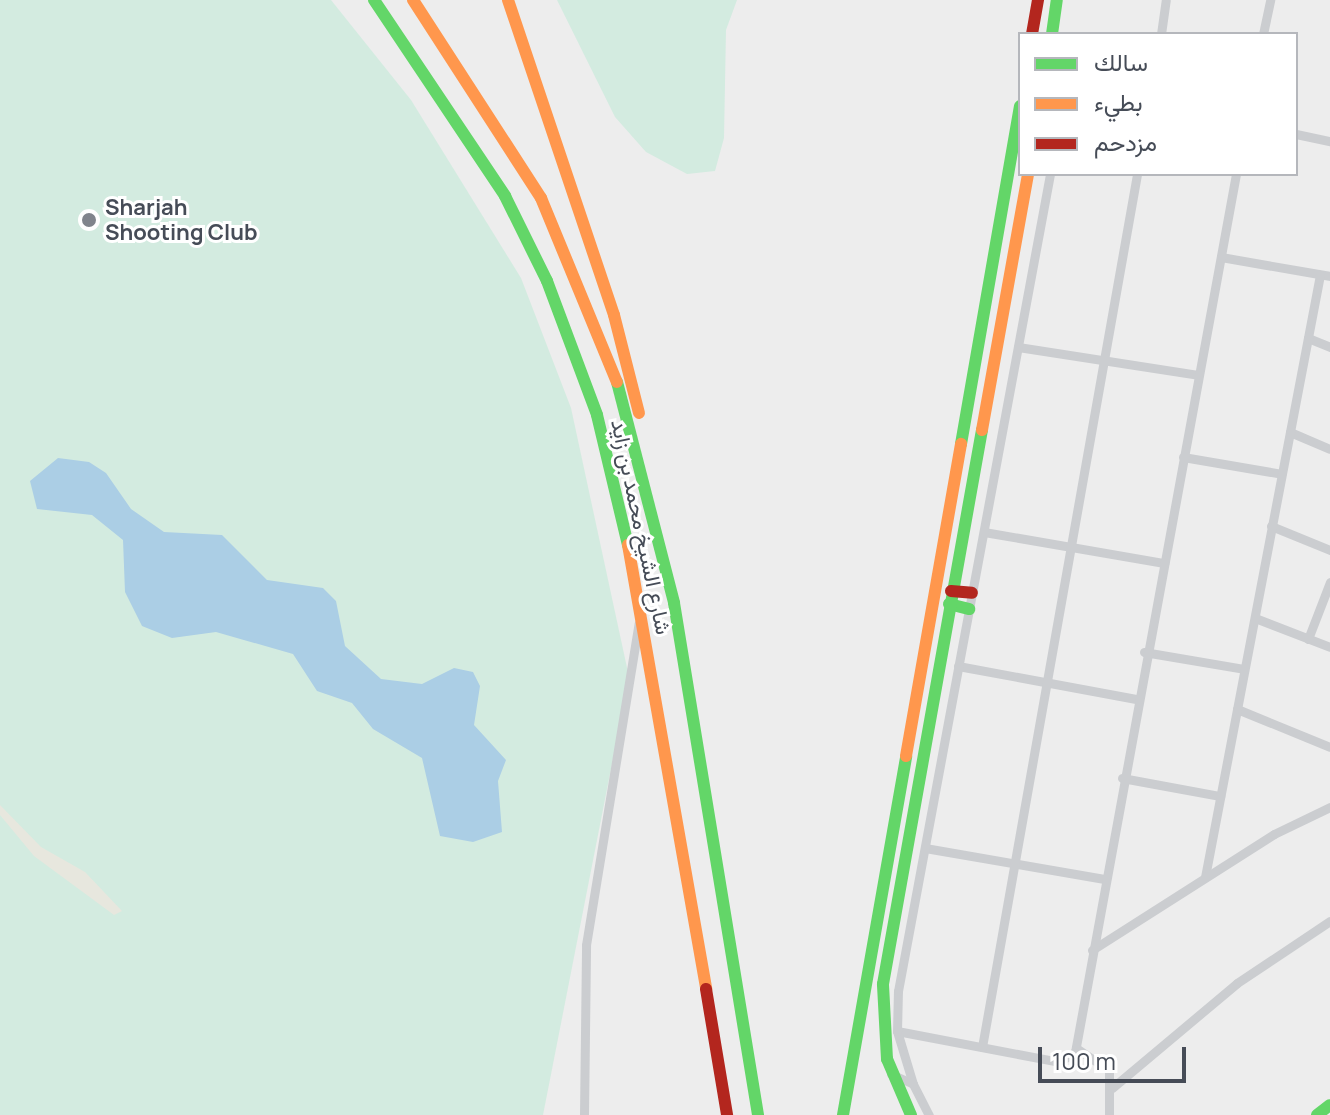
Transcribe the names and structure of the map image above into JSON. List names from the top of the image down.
{
  "streets": {
    "main road": ["شارع الشيخ محمد بن زايد"]
  },
  "places": ["Sharjah Shooting Club"],
  "legend": ["سالك", "بطيء", "مزدحم"],
  "scale_bar": "100 m"
}
